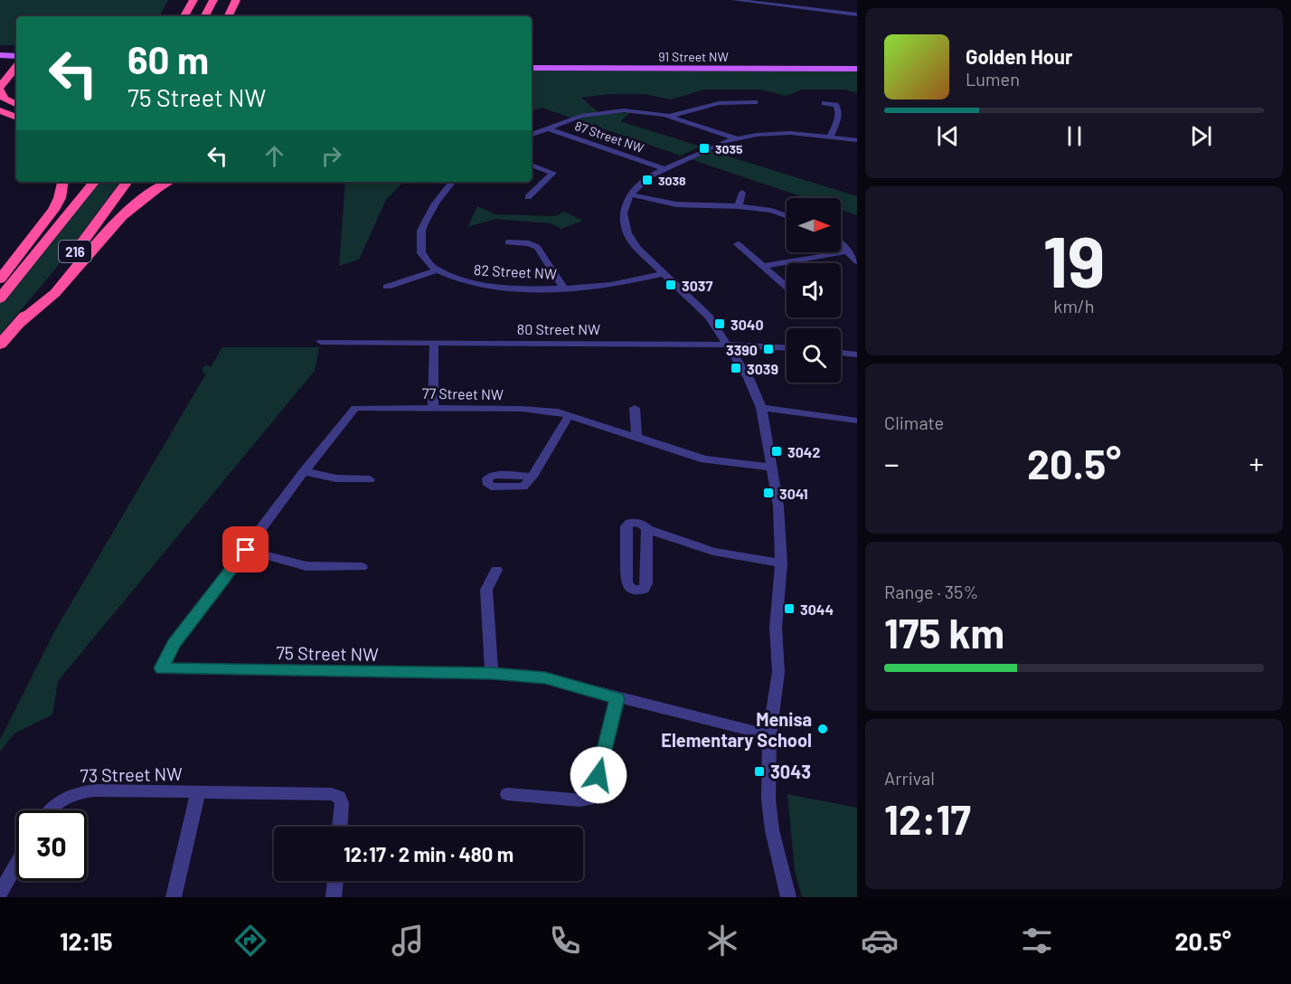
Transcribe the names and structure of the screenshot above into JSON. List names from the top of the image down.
{
  "streets": {
    "highway": ["216"],
    "main road": ["91 Street NW"],
    "street": [
      "87 Street NW",
      "82 Street NW",
      "80 Street NW",
      "77 Street NW",
      "75 Street NW",
      "73 Street NW"
    ]
  },
  "places": {
    "transit": [
      "3035",
      "3038",
      "3037",
      "3040",
      "3390",
      "3039",
      "3042",
      "3041",
      "3044",
      "3043"
    ],
    "other": ["Menisa Elementary School"]
  },
  "north": "right",
  "page": {
    "turn": ["60 m", "75 Street NW"],
    "song": ["Golden Hour", "Lumen"],
    "tile": [
      ["19", "km/h"],
      "Climate",
      ["Range · 35%", "175 km"],
      ["Arrival", "12:17"]
    ],
    "heat": ["−", "20.5°", "+"],
    "limit": "30",
    "trip": "12:17 · 2 min · 480 m",
    "tabs": ["12:15", "20.5°"]
  }
}
